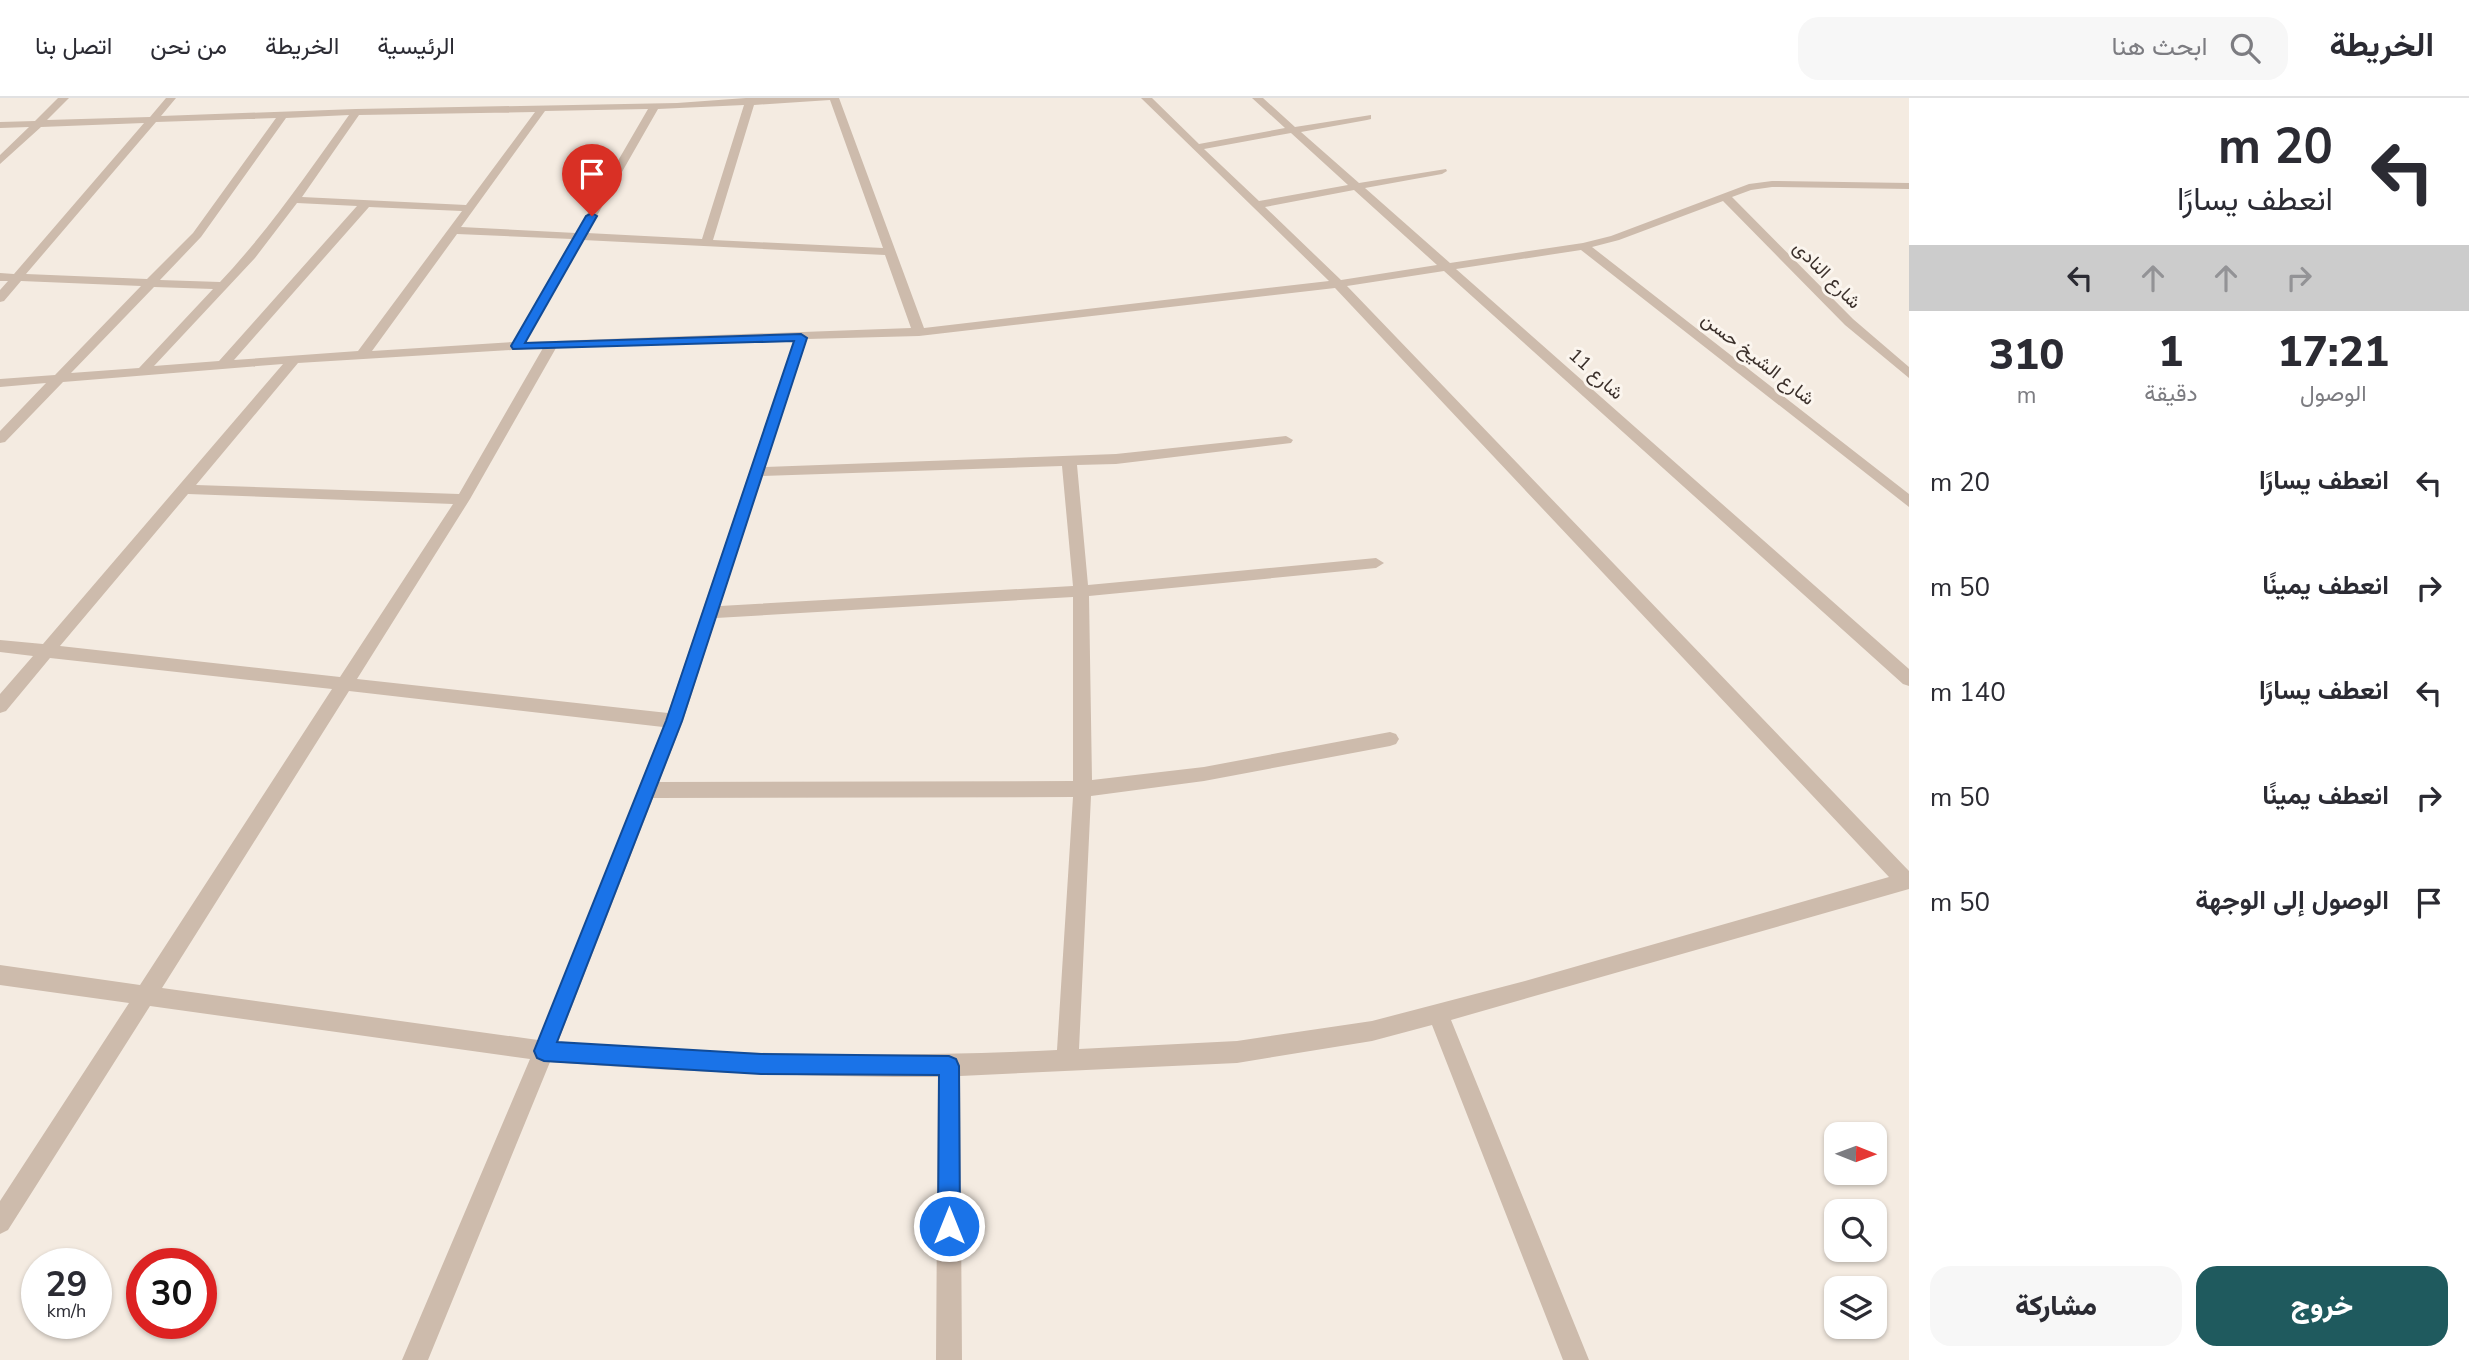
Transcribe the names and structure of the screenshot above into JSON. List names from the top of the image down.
{
  "streets": {
    "street": ["شارع النادى", "شارع الشيخ حسن", "شارع 11"]
  },
  "north": "right",
  "page": {
    "header": "الخريطة",
    "search": "ابحث هنا",
    "nav": [
      "الرئيسية",
      "الخريطة",
      "من نحن",
      "اتصل بنا"
    ],
    "turn": ["20 m", "انعطف يسارًا"],
    "eta": [
      "17:21",
      "الوصول",
      "1",
      "دقيقة",
      "310",
      "m"
    ],
    "list": [
      {
        "name": "انعطف يسارًا",
        "value": "20 m"
      },
      {
        "name": "انعطف يمينًا",
        "value": "50 m"
      },
      {
        "name": "انعطف يسارًا",
        "value": "140 m"
      },
      {
        "name": "انعطف يمينًا",
        "value": "50 m"
      },
      {
        "name": "الوصول إلى الوجهة",
        "value": "50 m"
      }
    ],
    "speed": "29 km/h",
    "limit": "30",
    "buttons": ["خروج", "مشاركة"]
  }
}
